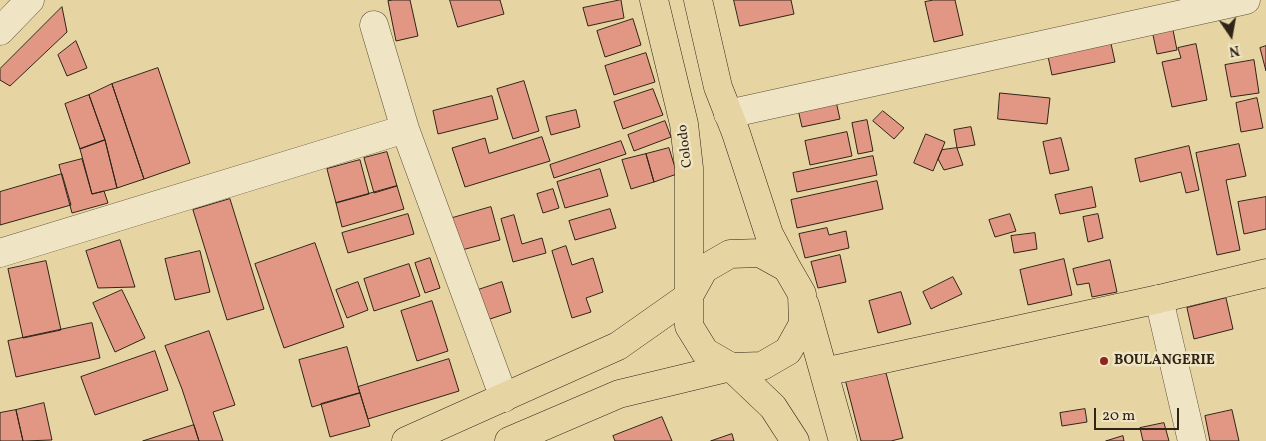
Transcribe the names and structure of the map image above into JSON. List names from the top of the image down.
{
  "streets": {
    "main road": ["Colodo"]
  },
  "places": ["BOULANGERIE"],
  "scale_bar": "20 m",
  "north": "bottom"
}
